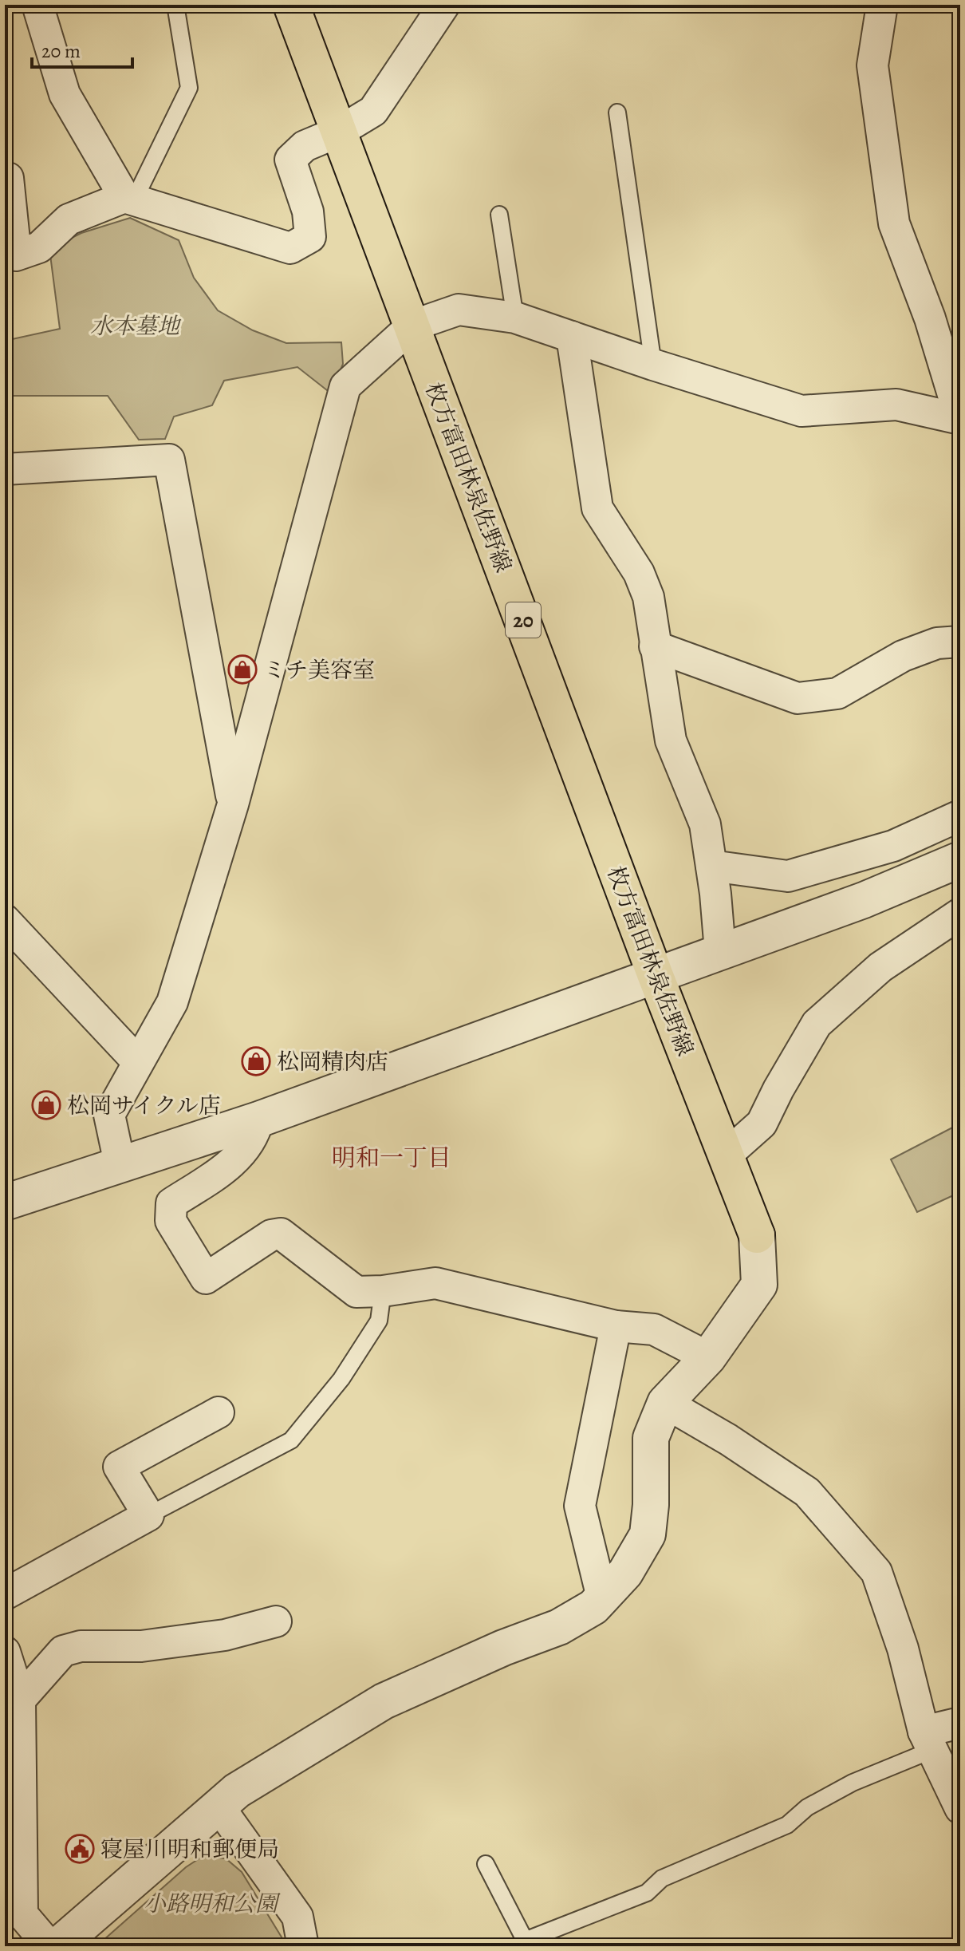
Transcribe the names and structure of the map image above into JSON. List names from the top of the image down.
{
  "streets": {
    "main road": ["枚方富田林泉佐野線", "20"]
  },
  "districts": ["明和一丁目"],
  "parks": ["水本墓地", "小路明和公園"],
  "places": {
    "shop": ["ミチ美容室", "松岡精肉店", "松岡サイクル店"],
    "public building": ["寝屋川明和郵便局"]
  },
  "scale_bar": "20 m"
}
